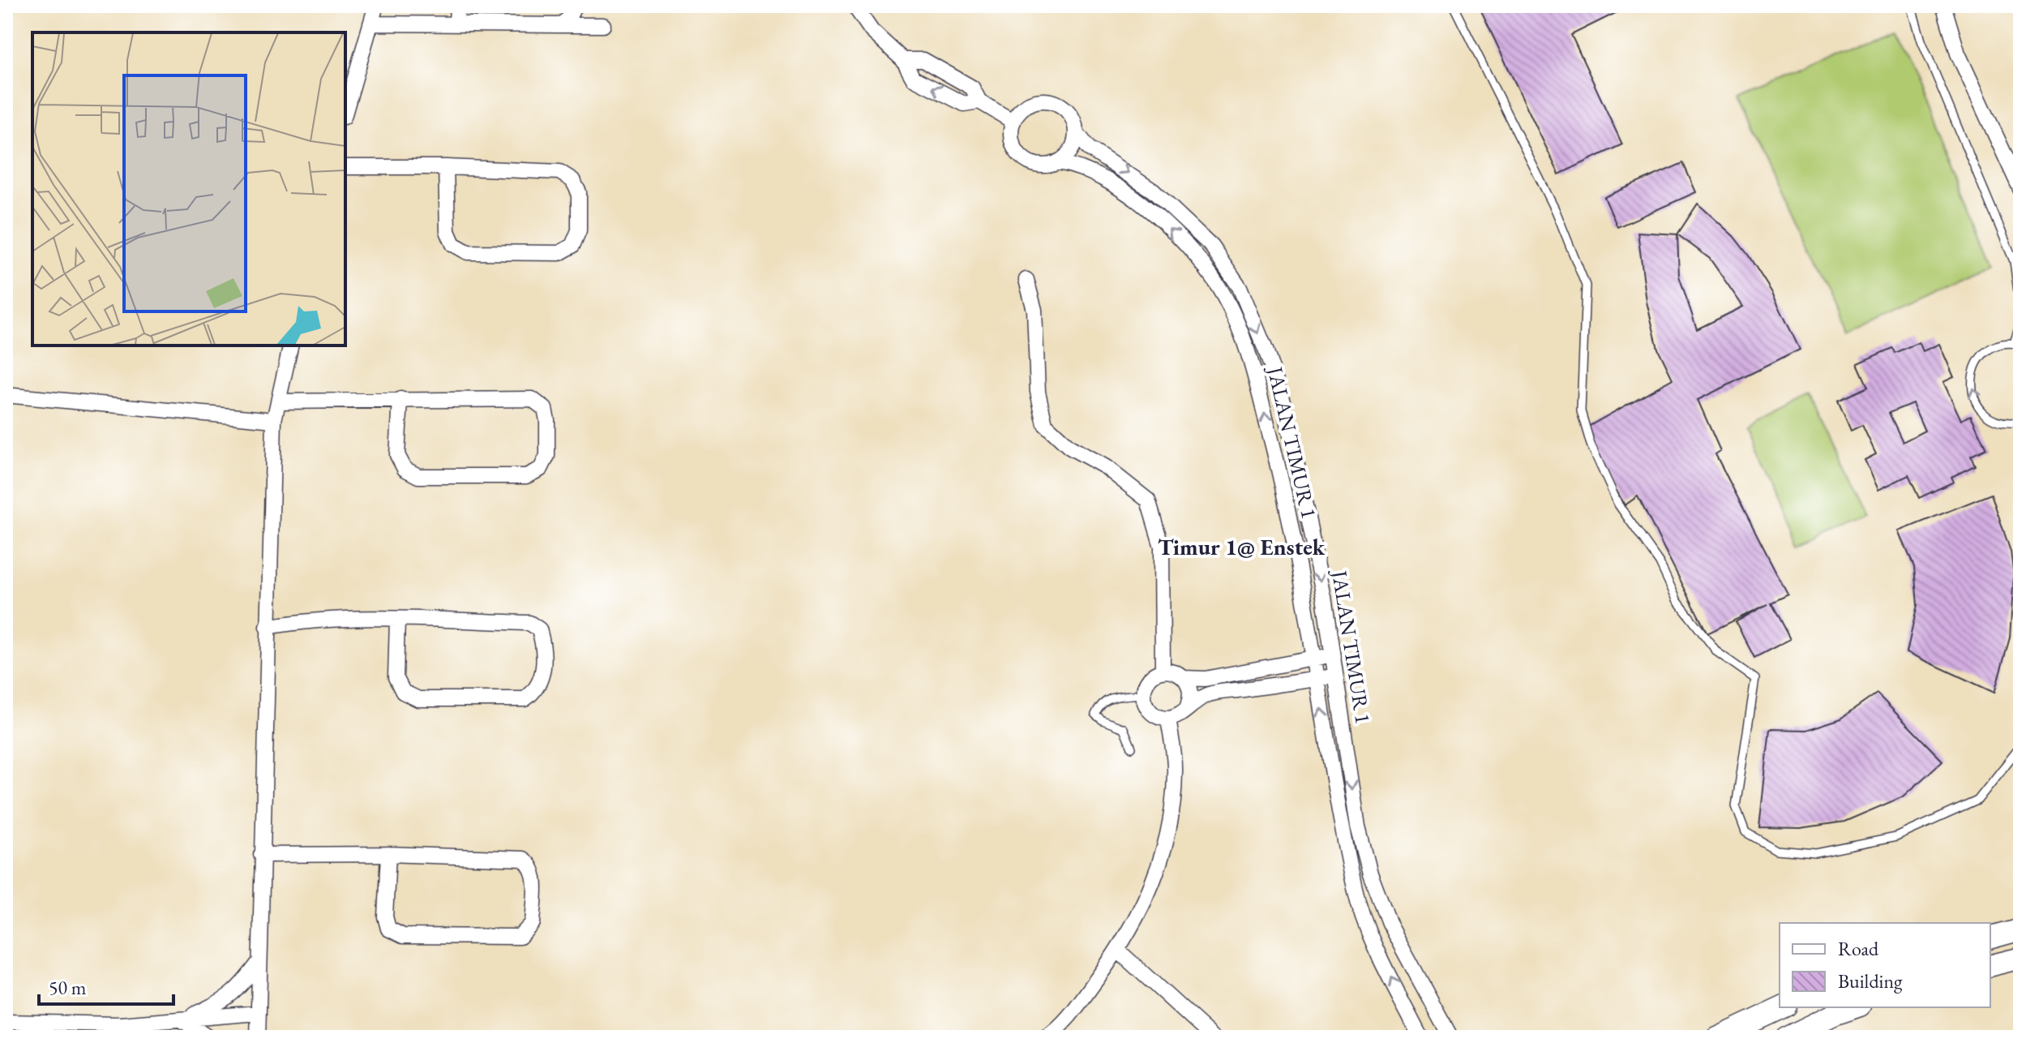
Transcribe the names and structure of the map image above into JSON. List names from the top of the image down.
{
  "streets": {
    "street": ["JALAN TIMUR 1"]
  },
  "districts": ["Timur 1@ Enstek"],
  "legend": ["Road", "Building"],
  "scale_bar": "50 m"
}
